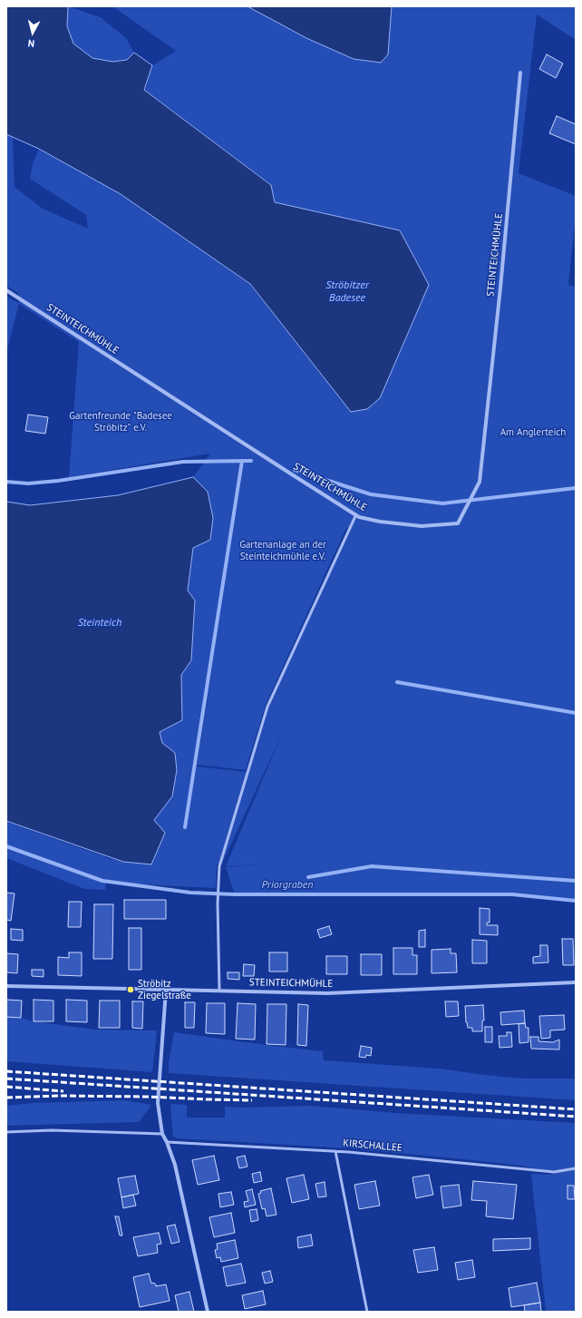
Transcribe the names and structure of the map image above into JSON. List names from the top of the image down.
{
  "streets": {
    "street": ["STEINTEICHMÜHLE"],
    "lane": ["KIRSCHALLEE"]
  },
  "water": ["Ströbitzer Badesee", "Steinteich", "Priorgraben"],
  "parks": ["Gartenfreunde \"Badesee Ströbitz\" e.V.", "Am Anglerteich", "Gartenanlage an der Steinteichmühle e.V."],
  "places": ["Ströbitz Ziegelstraße"],
  "north": "bottom"
}
